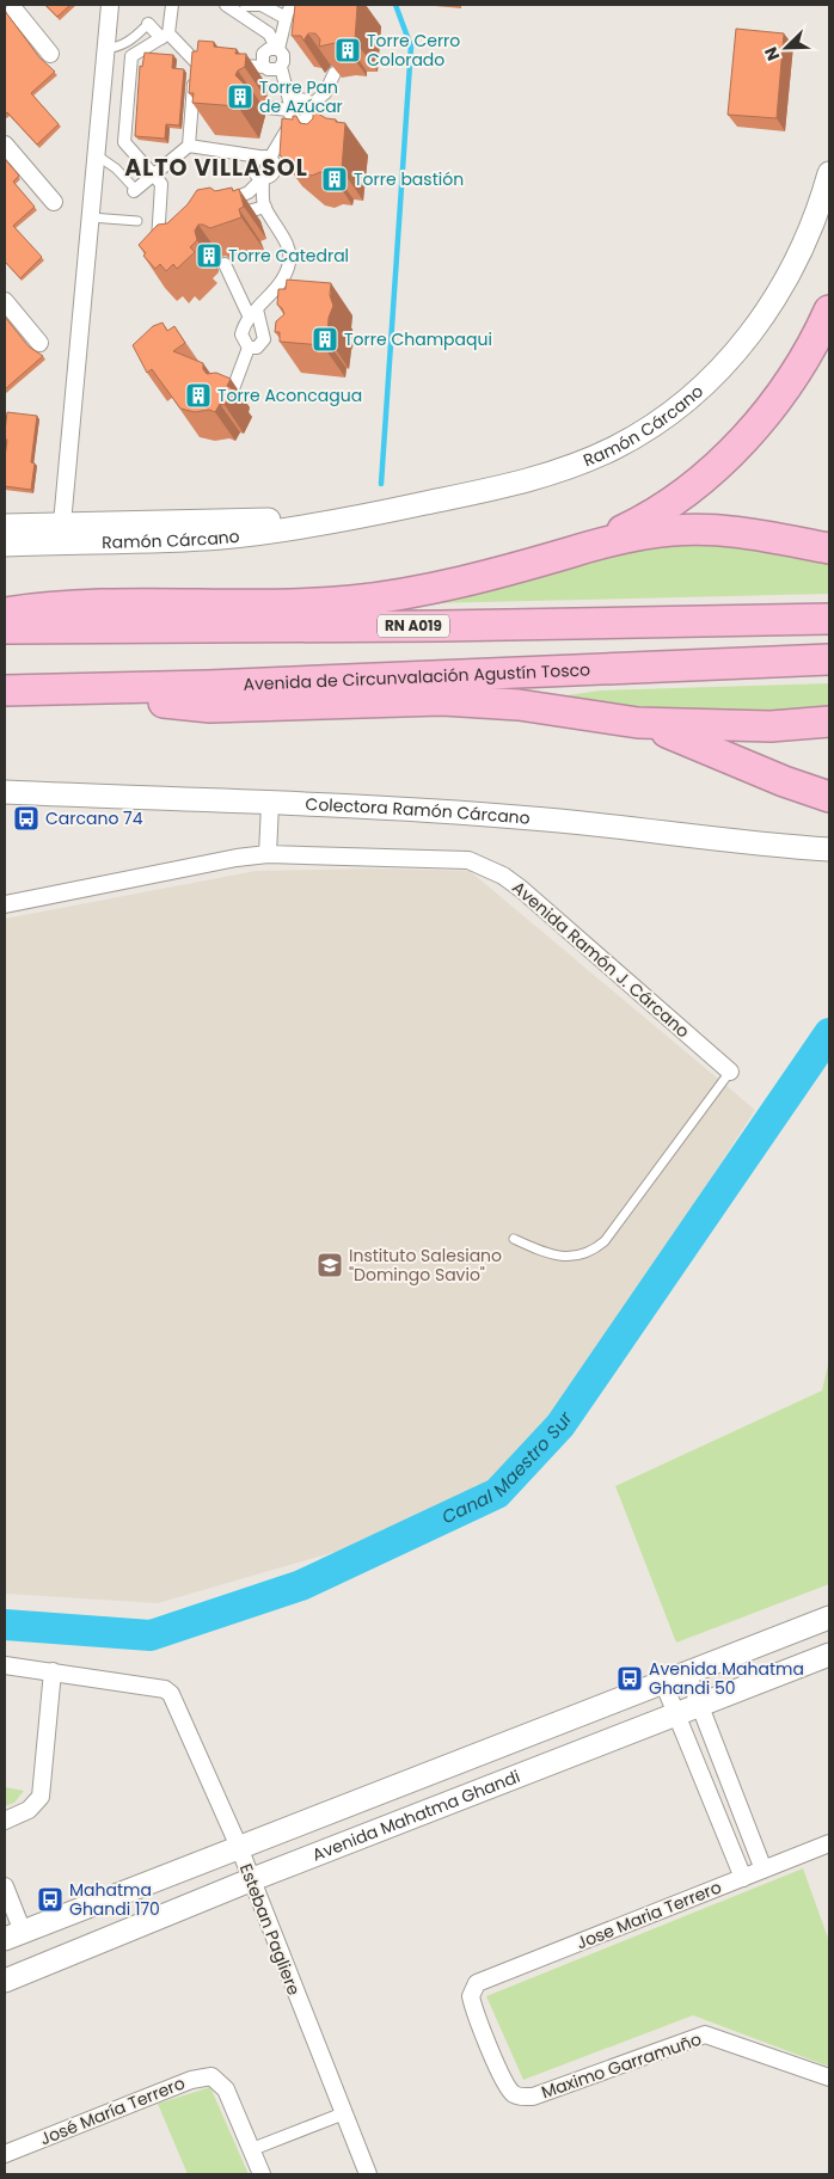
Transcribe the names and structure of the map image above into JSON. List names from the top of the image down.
{
  "streets": {
    "highway": ["RN A019", "Avenida de Circunvalación Agustín Tosco"],
    "main road": ["Ramón Cárcano", "Colectora Ramón Cárcano", "Avenida Mahatma Ghandi"],
    "street": [
      "Avenida Ramón J. Cárcano",
      "Jose Maria Terrero",
      "Esteban Pagliere",
      "Maximo Garramuño",
      "José María Terrero"
    ]
  },
  "crossings": [
    ["Avenida Mahatma Ghandi", "Esteban Pagliere"],
    ["Jose Maria Terrero", "Maximo Garramuño"]
  ],
  "districts": ["ALTO VILLASOL"],
  "water": ["Canal Maestro Sur"],
  "places": {
    "building": [
      "Torre Cerro Colorado",
      "Torre Pan de Azúcar",
      "Torre bastión",
      "Torre Catedral",
      "Torre Champaqui",
      "Torre Aconcagua"
    ],
    "bus stop": ["Carcano 74", "Avenida Mahatma Ghandi 50", "Mahatma Ghandi 170"],
    "school or university": ["Instituto Salesiano \"Domingo Savio\""]
  },
  "north": "bottom left"
}
